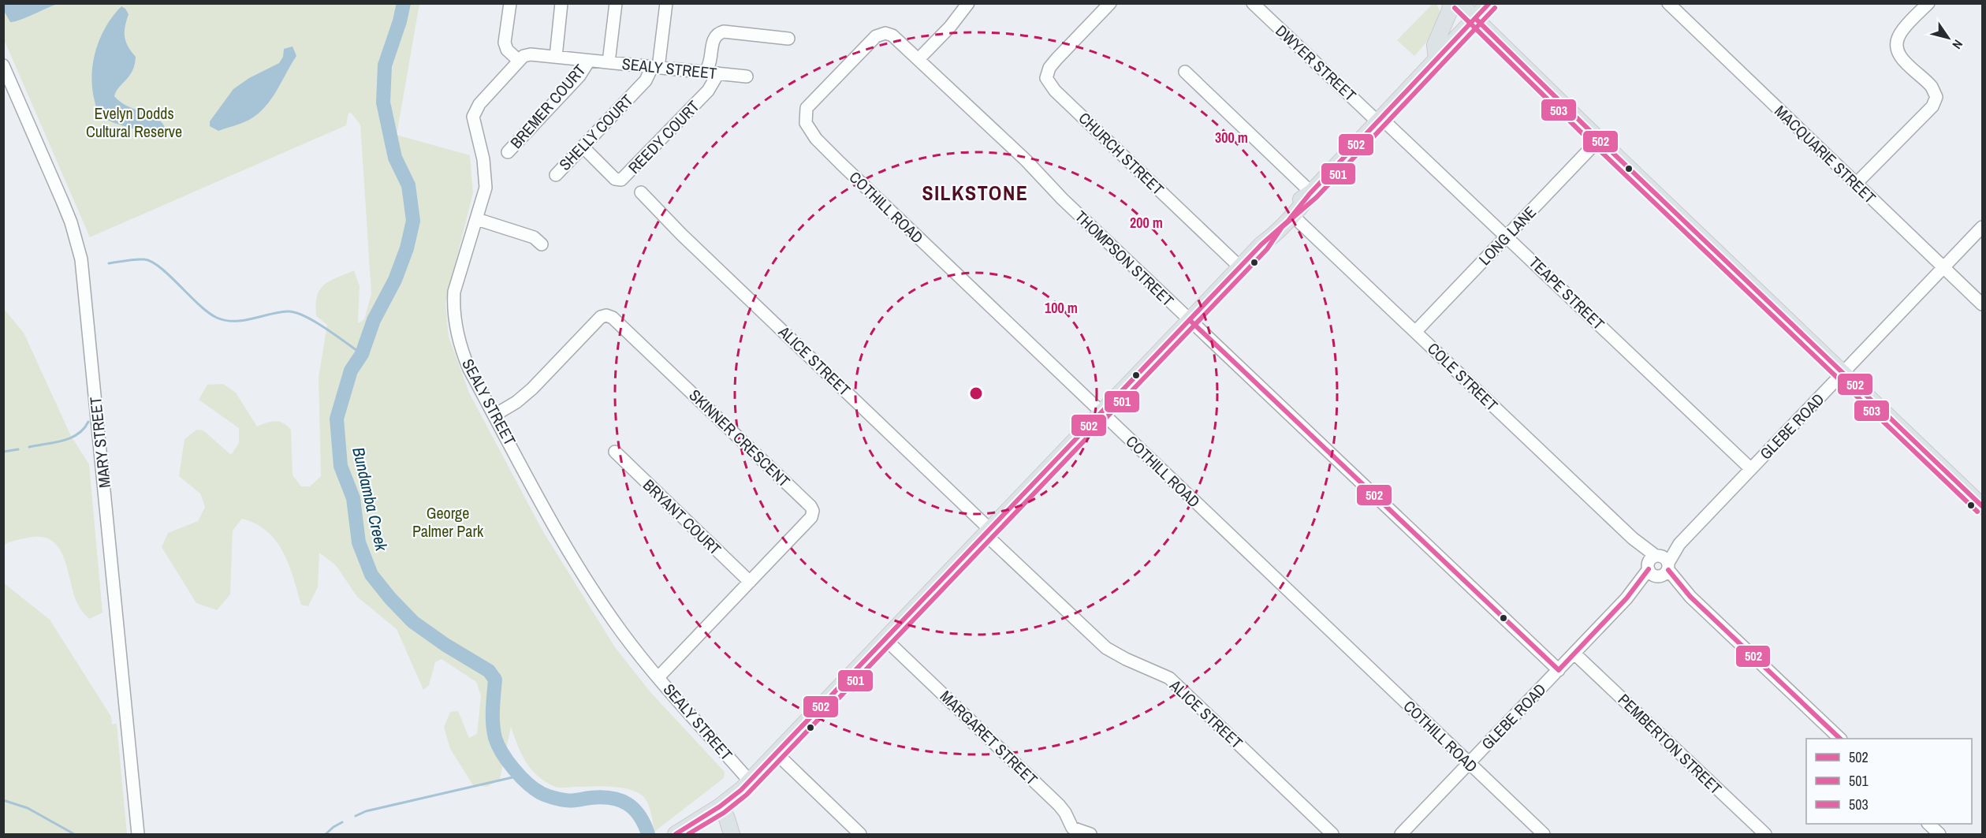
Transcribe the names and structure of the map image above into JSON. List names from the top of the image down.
{
  "streets": {
    "street": [
      "DWYER STREET",
      "SEALY STREET",
      "BREMER COURT",
      "SHELLY COURT",
      "REEDY COURT",
      "CHURCH STREET",
      "MACQUARIE STREET",
      "COTHILL ROAD",
      "LONG LANE",
      "THOMPSON STREET",
      "TEAPE STREET",
      "ALICE STREET",
      "COLE STREET",
      "GLEBE ROAD",
      "SKINNER CRESCENT",
      "MARY STREET",
      "BRYANT COURT",
      "MARGARET STREET",
      "PEMBERTON STREET"
    ]
  },
  "crossings": [
    ["DWYER STREET", "TEAPE STREET"],
    ["SEALY STREET", "BREMER COURT"],
    ["SEALY STREET", "SHELLY COURT"],
    ["SEALY STREET", "REEDY COURT"],
    ["SEALY STREET", "SKINNER CRESCENT"],
    ["SHELLY COURT", "REEDY COURT"],
    ["MACQUARIE STREET", "GLEBE ROAD"],
    ["COTHILL ROAD", "THOMPSON STREET"],
    ["COTHILL ROAD", "GLEBE ROAD"],
    ["LONG LANE", "TEAPE STREET"],
    ["LONG LANE", "COLE STREET"],
    ["THOMPSON STREET", "GLEBE ROAD"],
    ["TEAPE STREET", "GLEBE ROAD"],
    ["COLE STREET", "GLEBE ROAD"],
    ["GLEBE ROAD", "PEMBERTON STREET"],
    ["SKINNER CRESCENT", "BRYANT COURT"]
  ],
  "districts": ["SILKSTONE"],
  "water": ["Bundamba Creek"],
  "parks": ["Evelyn Dodds Cultural Reserve", "George Palmer Park"],
  "lines": ["transit line 502", "transit line 501", "transit line 503"],
  "legend": ["502", "501", "503"],
  "north": "bottom right",
  "rings": ["300 m", "200 m", "100 m"]
}
